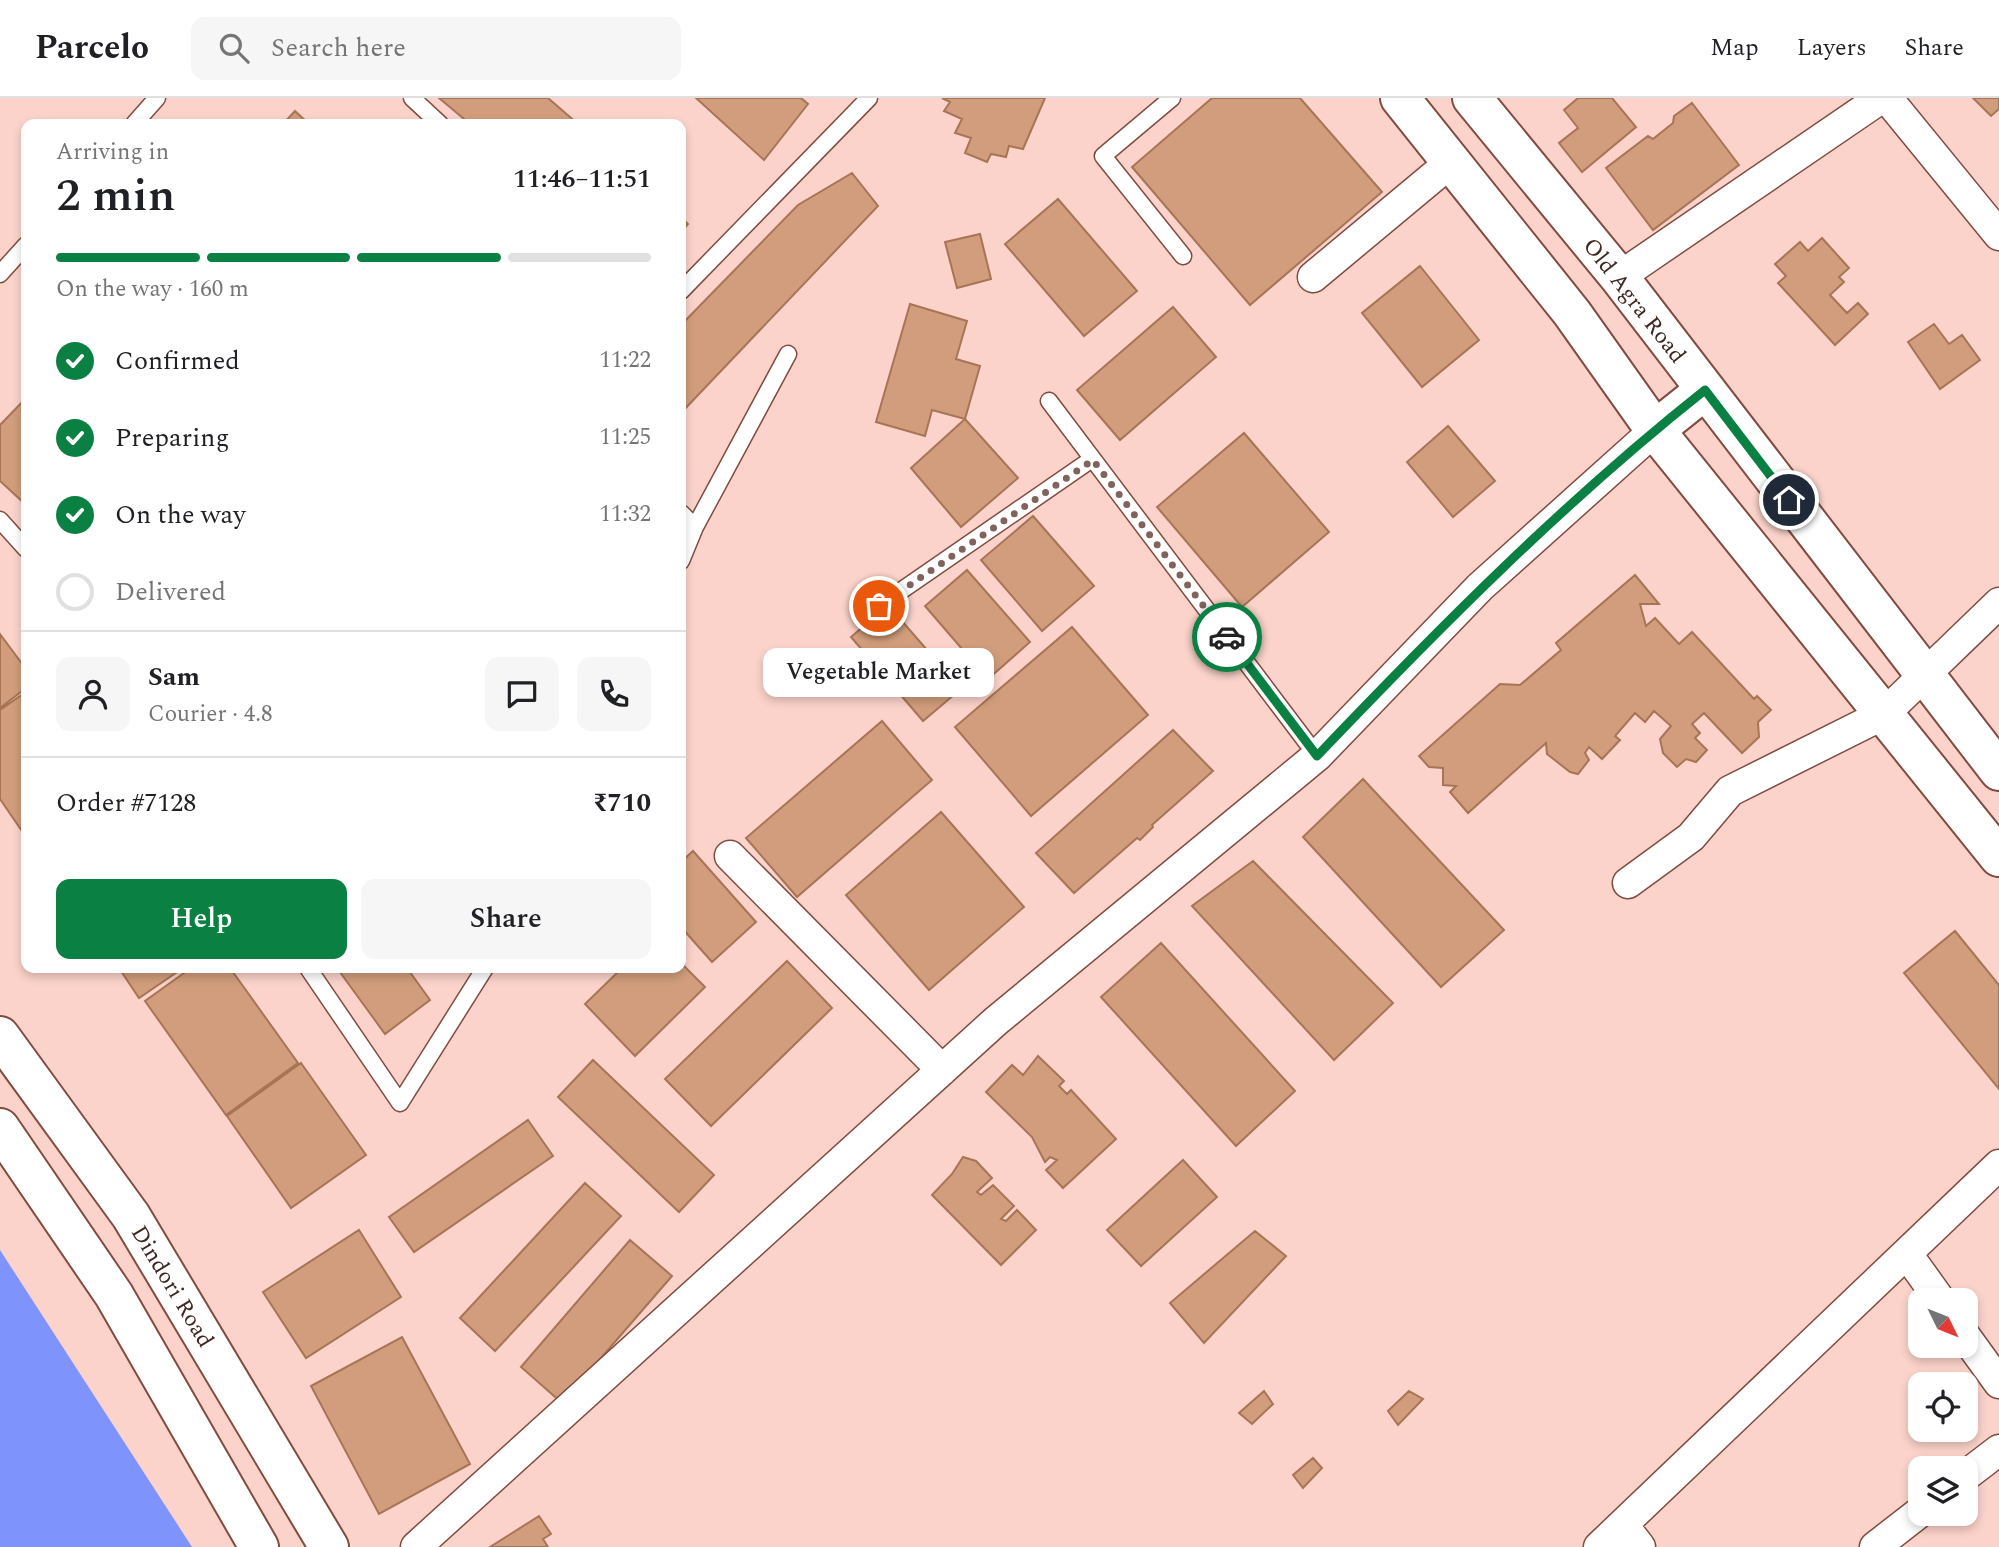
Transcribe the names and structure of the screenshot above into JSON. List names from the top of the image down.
{
  "streets": {
    "main road": ["Old Agra Road", "Dindori Road"]
  },
  "places": ["Vegetable Market"],
  "north": "bottom right",
  "page": {
    "header": "Parcelo",
    "search": "Search here",
    "nav": ["Map", "Layers", "Share"],
    "heading": ["2 min", "Arriving in", "11:46–11:51"],
    "panel": [
      "Sam",
      "Courier · 4.8",
      "Order #7128",
      "₹710"
    ],
    "bar": "On the way · 160 m",
    "list": [
      ["Confirmed", "11:22"],
      ["Preparing", "11:25"],
      ["On the way", "11:32"],
      "Delivered"
    ],
    "bubble": "Vegetable Market",
    "buttons": ["Help", "Share"]
  }
}
